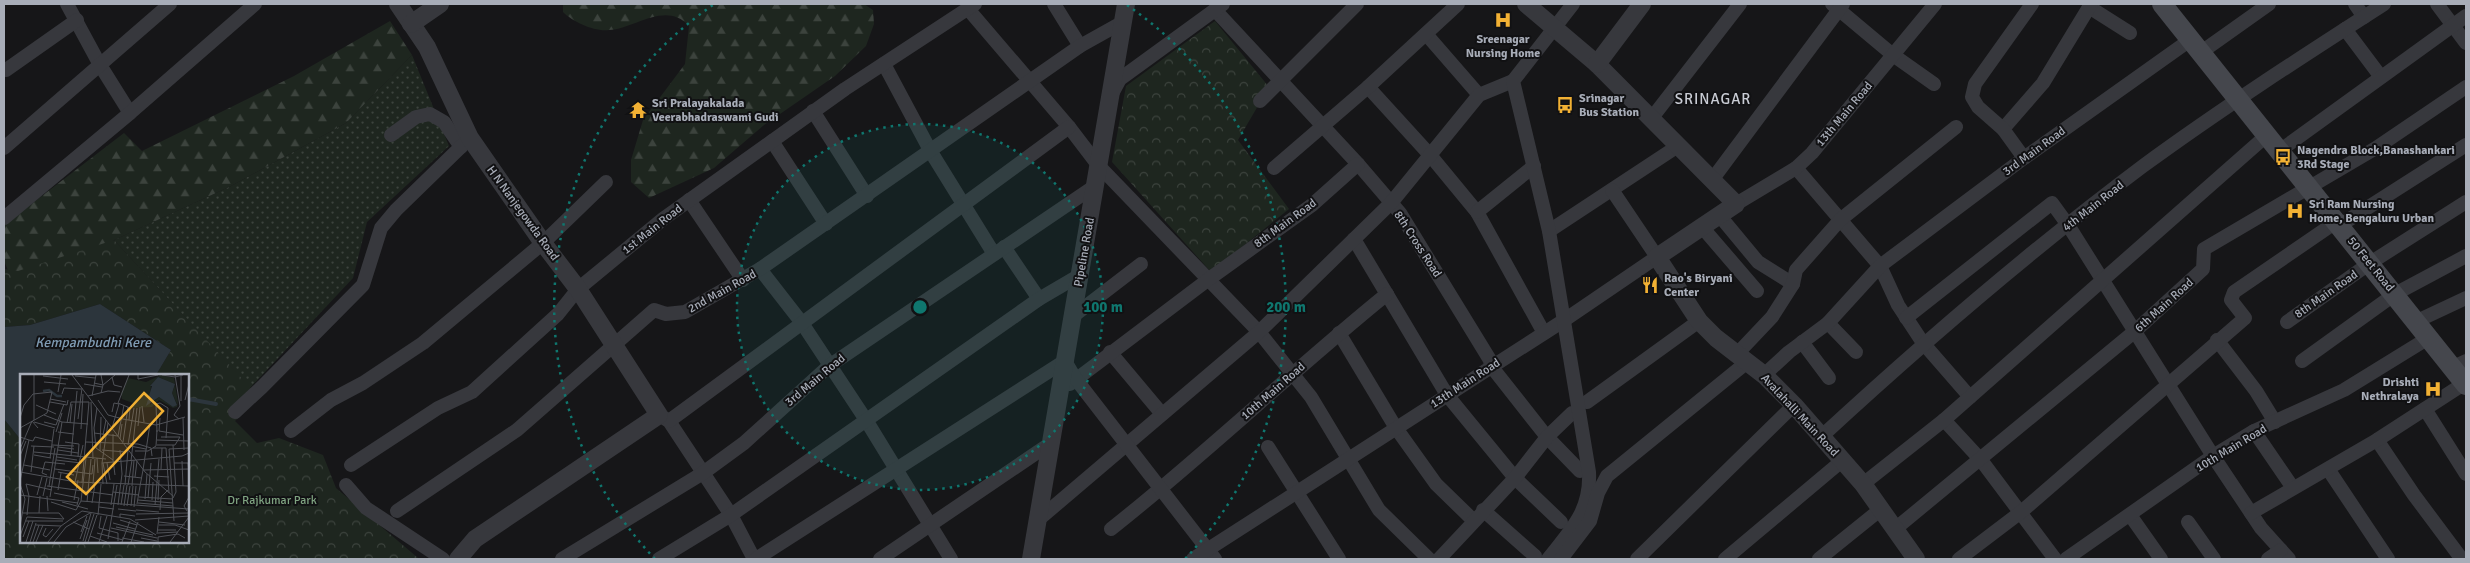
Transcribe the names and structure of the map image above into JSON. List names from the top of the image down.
{
  "streets": {
    "main road": ["50 Feet Road"],
    "street": [
      "13th Main Road",
      "3rd Main Road",
      "4th Main Road",
      "H N Nanjegowda Road",
      "8th Main Road",
      "1st Main Road",
      "8th Cross Road",
      "Pipeline Road",
      "2nd Main Road",
      "6th Main Road",
      "10th Main Road",
      "Avalahalli Main Road"
    ]
  },
  "crossings": [
    ["13th Main Road", "8th Cross Road"],
    ["13th Main Road", "Avalahalli Main Road"],
    ["3rd Main Road", "Pipeline Road"],
    ["3rd Main Road", "50 Feet Road"],
    ["3rd Main Road", "Avalahalli Main Road"],
    ["4th Main Road", "50 Feet Road"],
    ["4th Main Road", "Avalahalli Main Road"],
    ["H N Nanjegowda Road", "1st Main Road"],
    ["H N Nanjegowda Road", "2nd Main Road"],
    ["8th Main Road", "8th Cross Road"],
    ["8th Main Road", "50 Feet Road"],
    ["Pipeline Road", "2nd Main Road"],
    ["50 Feet Road", "6th Main Road"],
    ["50 Feet Road", "10th Main Road"],
    ["6th Main Road", "Avalahalli Main Road"]
  ],
  "districts": ["SRINAGAR"],
  "water": ["Kempambudhi Kere"],
  "parks": ["Dr Rajkumar Park"],
  "places": {
    "hospital": ["Sreenagar Nursing Home", "Sri Ram Nursing Home, Bengaluru Urban", "Drishti Nethralaya"],
    "bus stop": ["Srinagar Bus Station", "Nagendra Block,Banashankari 3Rd Stage"],
    "temple": ["Sri Pralayakalada Veerabhadraswami Gudi"],
    "restaurant": ["Rao's Biryani Center"]
  },
  "rings": ["100 m", "200 m"]
}
